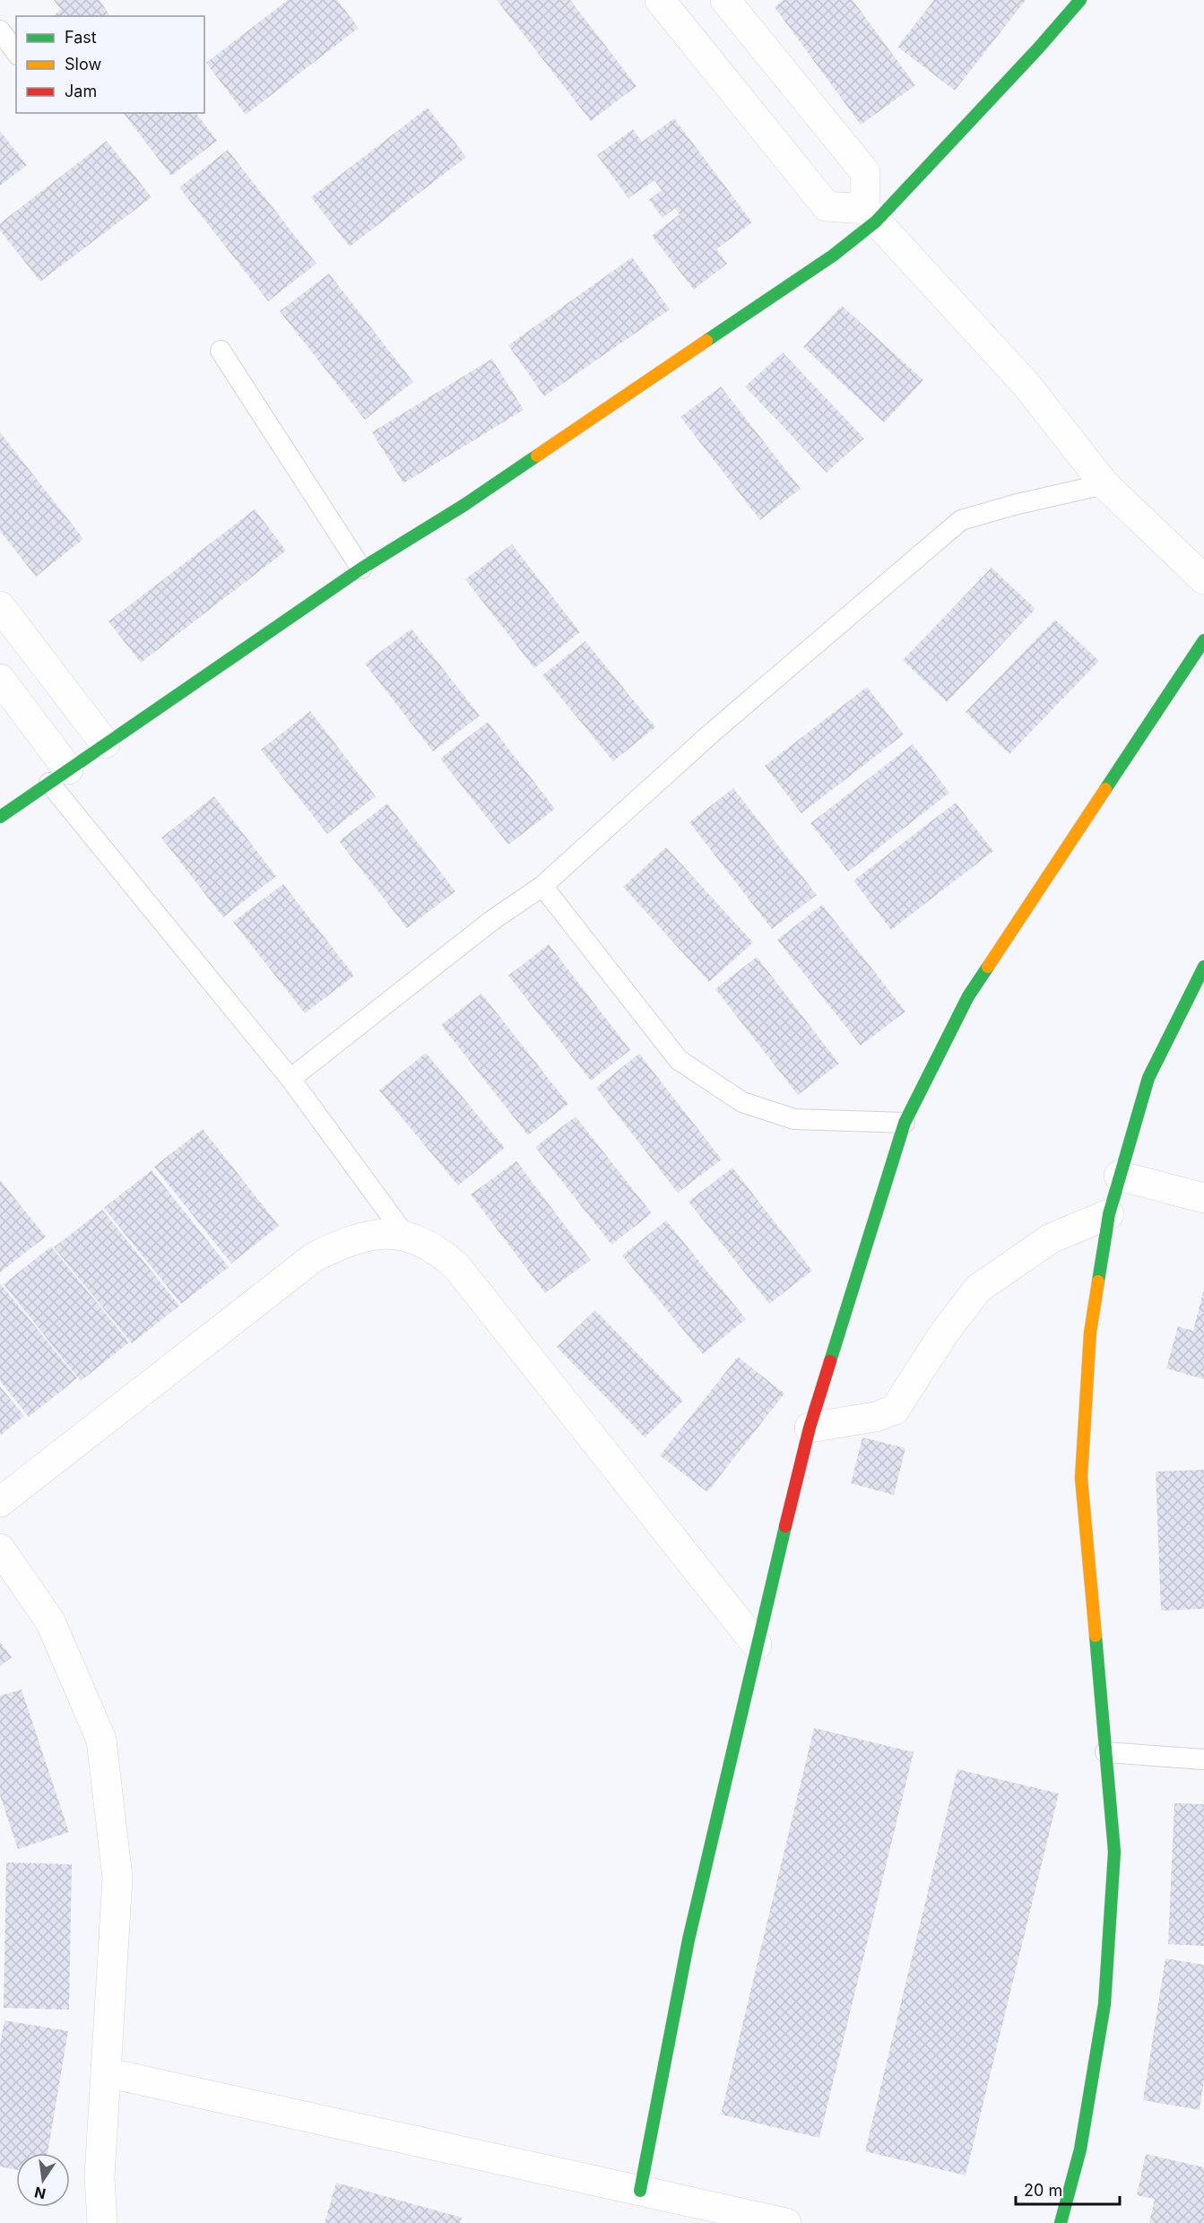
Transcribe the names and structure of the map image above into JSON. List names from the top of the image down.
{
  "legend": ["Fast", "Slow", "Jam"],
  "scale_bar": "20 m",
  "north": "bottom"
}
